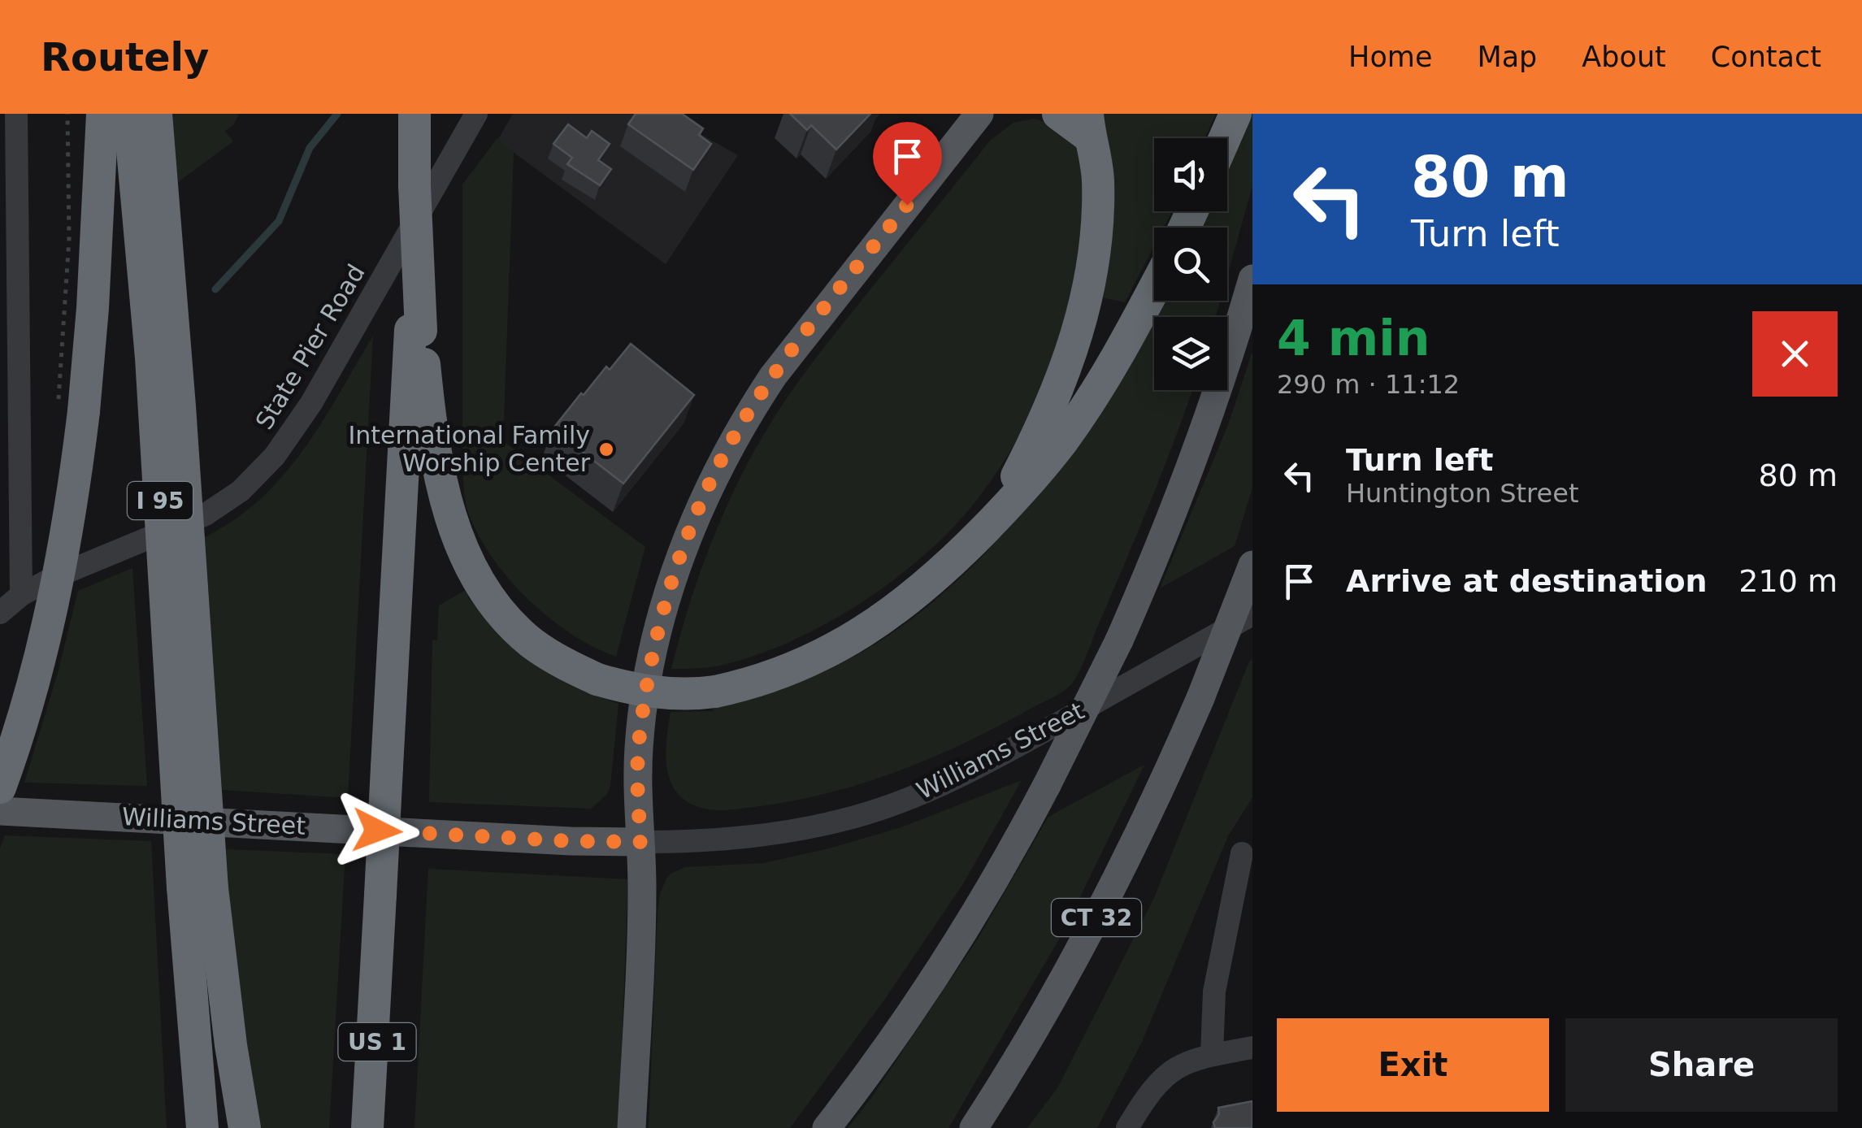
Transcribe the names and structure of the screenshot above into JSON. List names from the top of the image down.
{
  "streets": {
    "highway": ["I 95", "US 1"],
    "main road": ["Williams Street", "CT 32"],
    "street": ["State Pier Road"]
  },
  "places": ["International Family Worship Center"],
  "page": {
    "header": "Routely",
    "nav": [
      "Home",
      "Map",
      "About",
      "Contact"
    ],
    "turn": ["80 m", "Turn left"],
    "heading": ["4 min", "290 m · 11:12"],
    "list": [
      {
        "name": "Turn left",
        "note": "Huntington Street",
        "value": "80 m"
      },
      {
        "name": "Arrive at destination",
        "value": "210 m"
      }
    ],
    "buttons": ["Exit", "Share"]
  }
}
